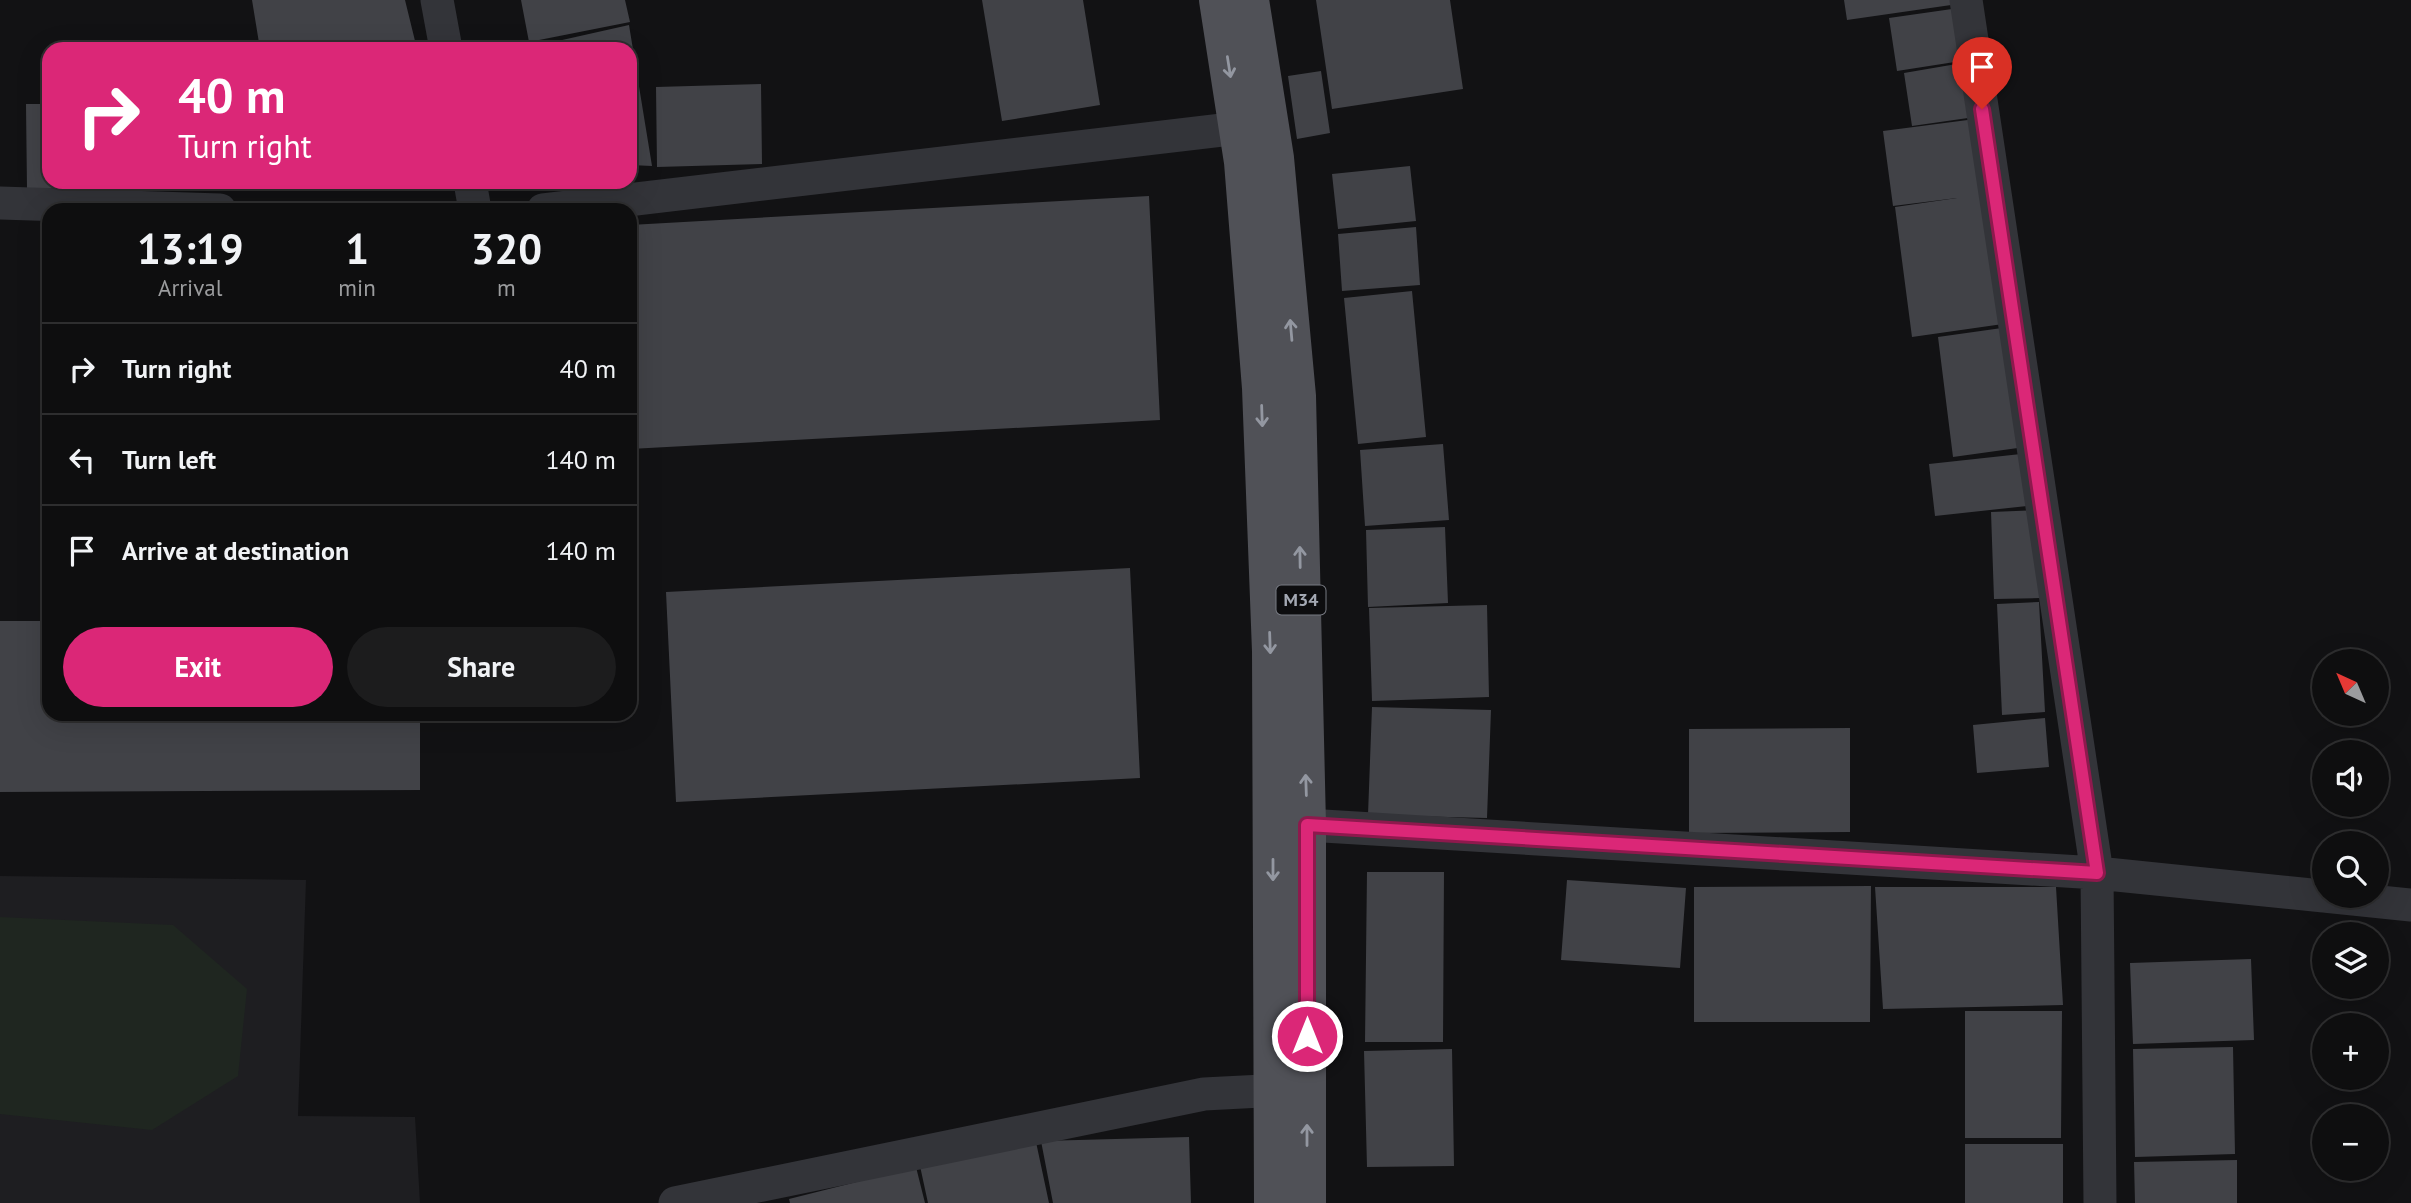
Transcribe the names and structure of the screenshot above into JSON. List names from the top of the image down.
{
  "streets": {
    "main road": ["M34"]
  },
  "north": "top left",
  "page": {
    "turn": ["40 m", "Turn right"],
    "eta": [
      "13:19",
      "Arrival",
      "1",
      "min",
      "320",
      "m"
    ],
    "list": [
      {
        "name": "Turn right",
        "value": "40 m"
      },
      {
        "name": "Turn left",
        "value": "140 m"
      },
      {
        "name": "Arrive at destination",
        "value": "140 m"
      }
    ],
    "buttons": ["Exit", "Share"],
    "map_buttons": ["+", "−"]
  }
}
